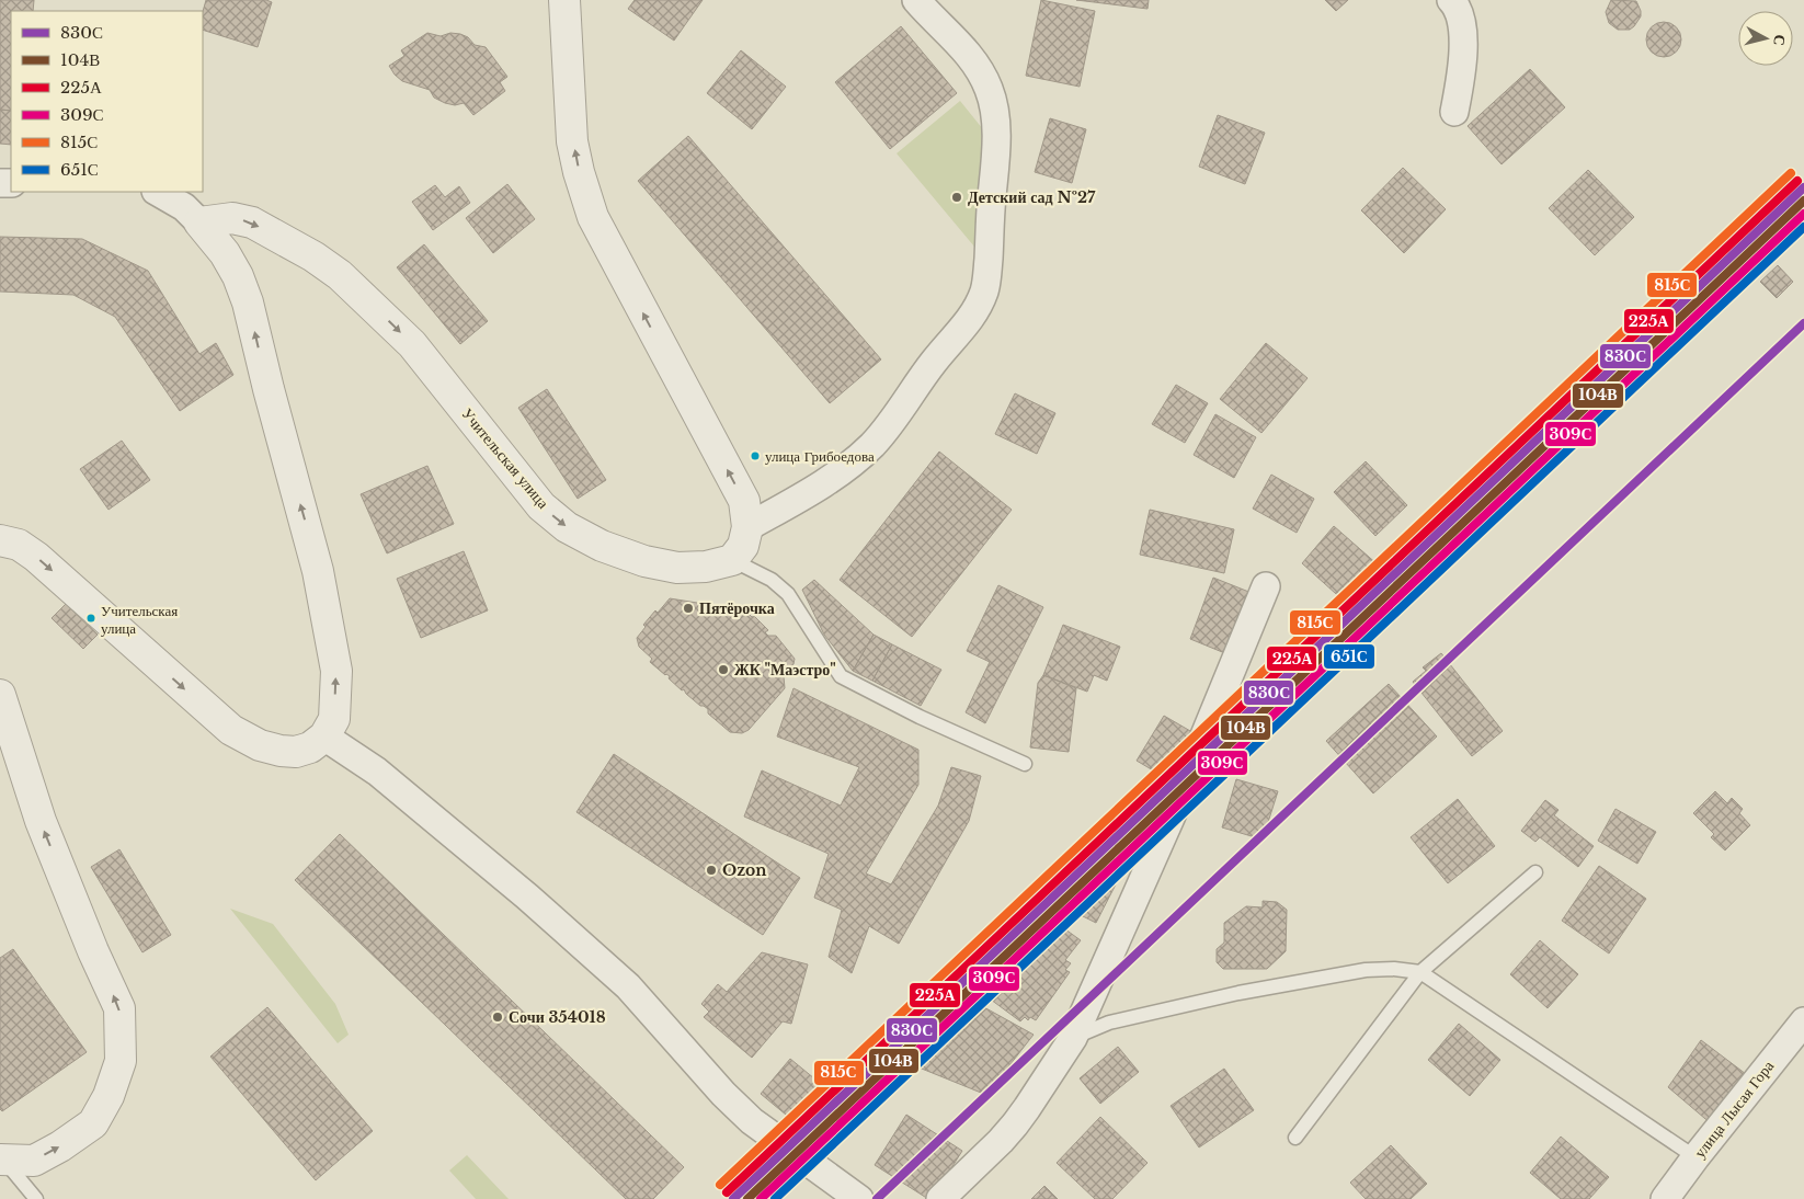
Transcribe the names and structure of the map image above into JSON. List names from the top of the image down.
{
  "streets": {
    "street": ["Учительская улица", "улица Лысая Гора"]
  },
  "one_way": ["Учительская улица"],
  "places": [
    "Детский сад №27",
    "улица Грибоедова",
    "Пятёрочка",
    "Учительская улица",
    "ЖК \"Маэстро\"",
    "Ozon",
    "Сочи 354018"
  ],
  "lines": [
    "transit line 815С",
    "transit line 225А",
    "transit line 830С",
    "transit line 104В",
    "transit line 309С",
    "transit line 651С"
  ],
  "legend": [
    "830С",
    "104В",
    "225А",
    "309С",
    "815С",
    "651С"
  ],
  "north": "right"
}
